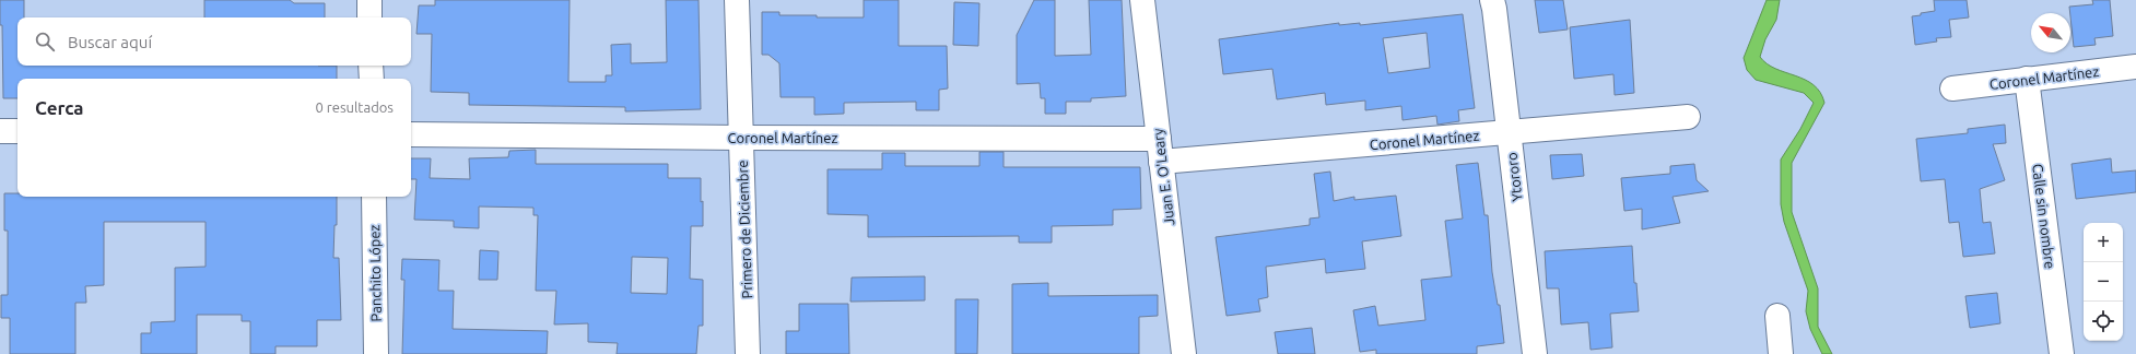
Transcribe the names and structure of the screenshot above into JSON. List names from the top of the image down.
{
  "streets": {
    "street": [
      "Coronel Martínez",
      "Juan E. O'Leary",
      "Ytororo",
      "Calle sin nombre",
      "Primero de Diciembre",
      "Panchito López"
    ]
  },
  "crossings": [
    ["Coronel Martínez", "Juan E. O'Leary"],
    ["Coronel Martínez", "Ytororo"],
    ["Coronel Martínez", "Calle sin nombre"],
    ["Coronel Martínez", "Primero de Diciembre"]
  ],
  "north": "top left",
  "page": {
    "search": "Buscar aquí",
    "heading": ["Cerca", "0 resultados"],
    "map_buttons": ["+", "−"]
  }
}
